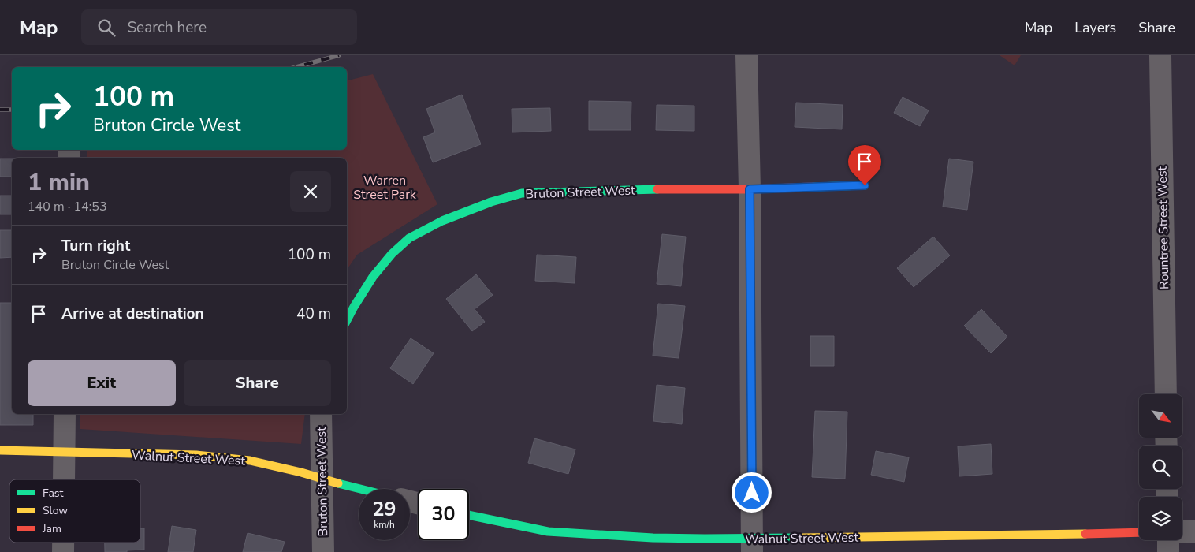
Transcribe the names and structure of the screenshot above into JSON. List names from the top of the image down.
{
  "streets": {
    "street": ["Bruton Street West", "Rountree Street West", "Walnut Street West"]
  },
  "crossings": [
    ["Bruton Street West", "Walnut Street West"]
  ],
  "parks": ["Warren Street Park"],
  "legend": ["Fast", "Slow", "Jam"],
  "north": "bottom right",
  "page": {
    "header": "Map",
    "search": "Search here",
    "nav": ["Map", "Layers", "Share"],
    "turn": ["100 m", "Bruton Circle West"],
    "heading": ["1 min", "140 m · 14:53"],
    "list": [
      {
        "name": "Turn right",
        "note": "Bruton Circle West",
        "value": "100 m"
      },
      {
        "name": "Arrive at destination",
        "value": "40 m"
      }
    ],
    "buttons": ["Exit", "Share"],
    "speed": "29 km/h",
    "limit": "30"
  }
}
